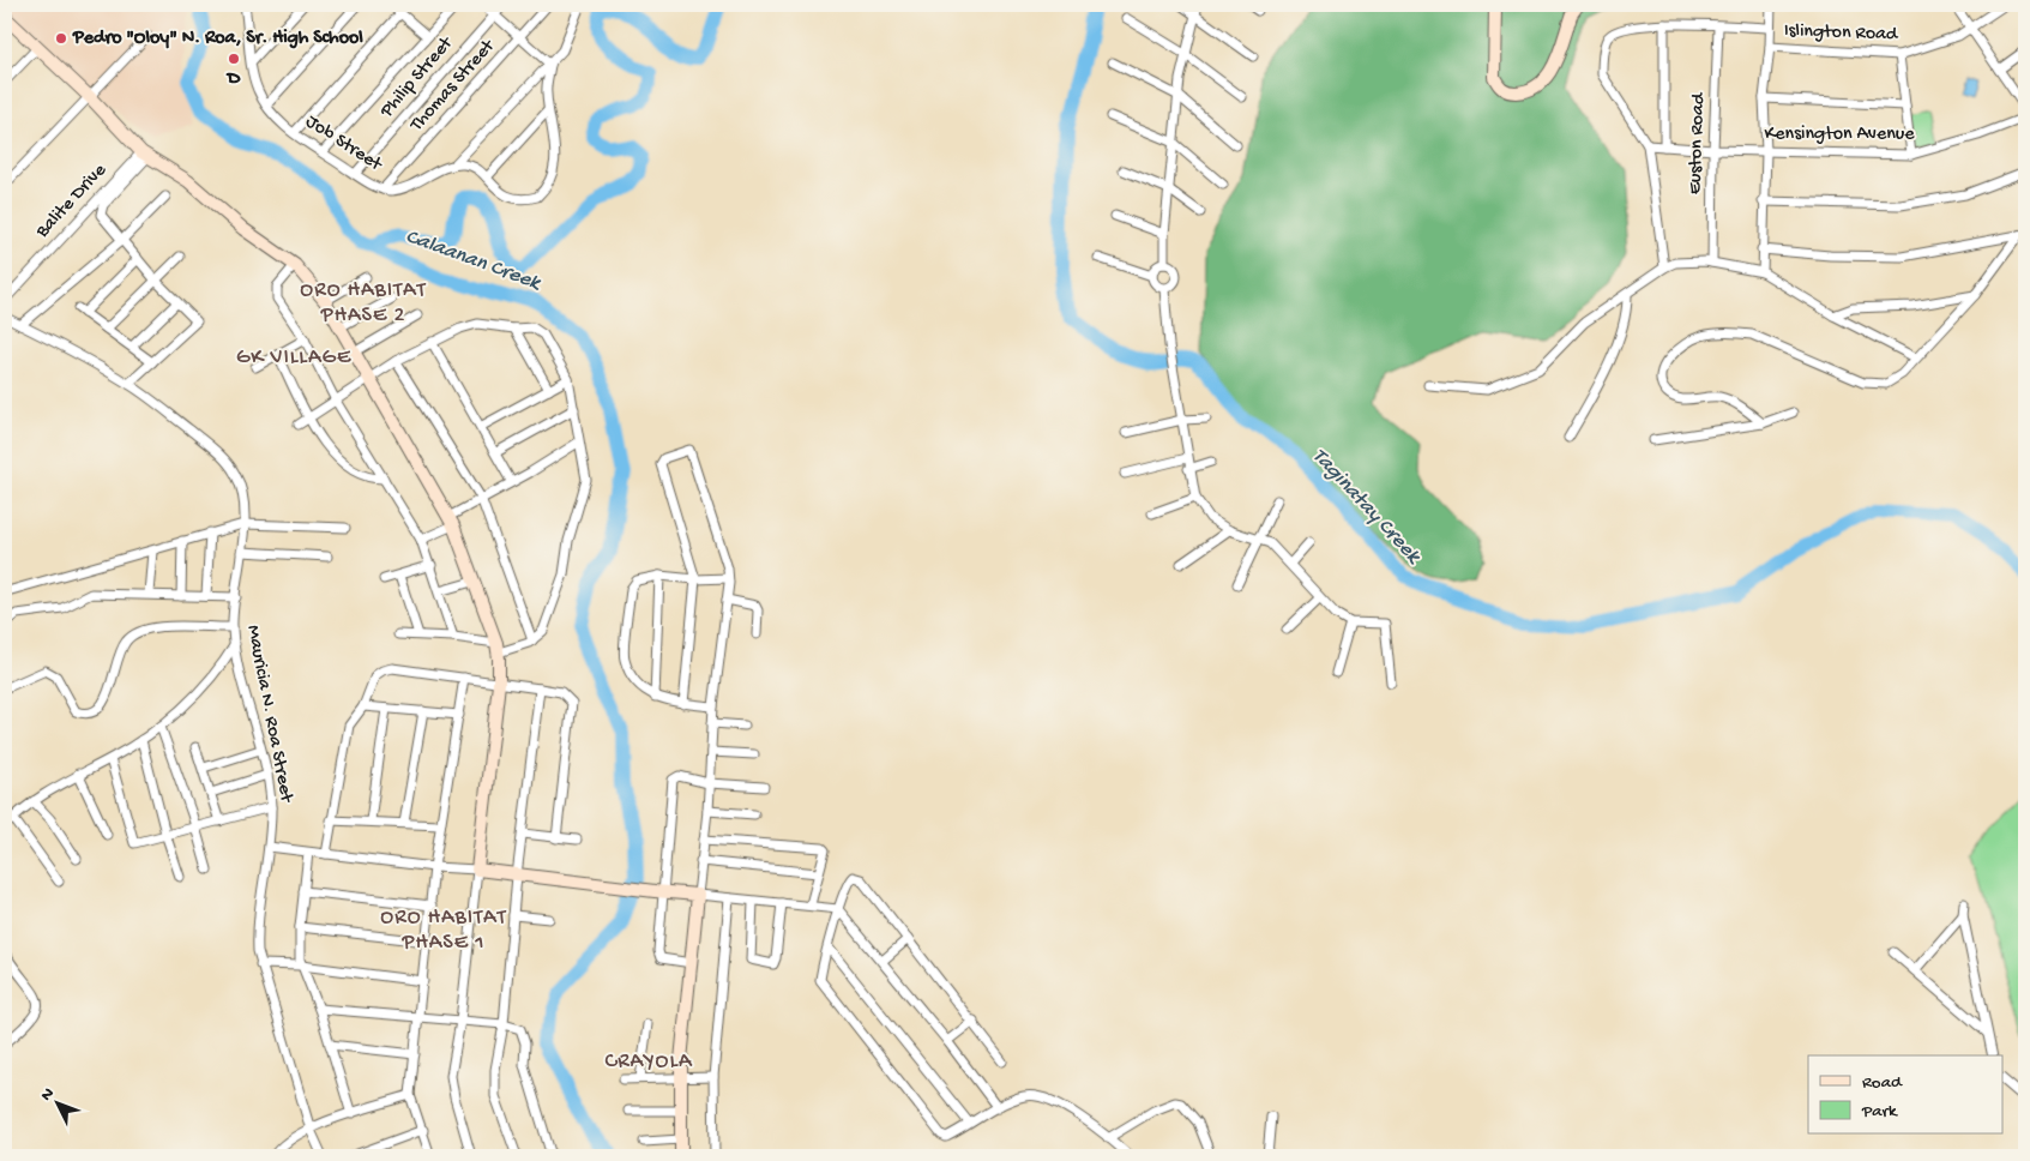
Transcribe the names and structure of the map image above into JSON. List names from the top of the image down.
{
  "streets": {
    "street": [
      "Islington Road",
      "Philip Street",
      "Thomas Street",
      "Kensington Avenue",
      "Job Street",
      "Euston Road",
      "Balite Drive",
      "Mauricia N. Roa Street"
    ]
  },
  "crossings": [
    ["Philip Street", "Job Street"],
    ["Thomas Street", "Job Street"],
    ["Kensington Avenue", "Euston Road"]
  ],
  "districts": [
    "ORO HABITAT PHASE 2",
    "GK VILLAGE",
    "ORO HABITAT PHASE 1",
    "CRAYOLA"
  ],
  "water": ["Calaanan Creek", "Taginatay Creek"],
  "places": ["Pedro \"Oloy\" N. Roa, Sr. High School", "D"],
  "legend": ["Road", "Park"],
  "north": "top left"
}
